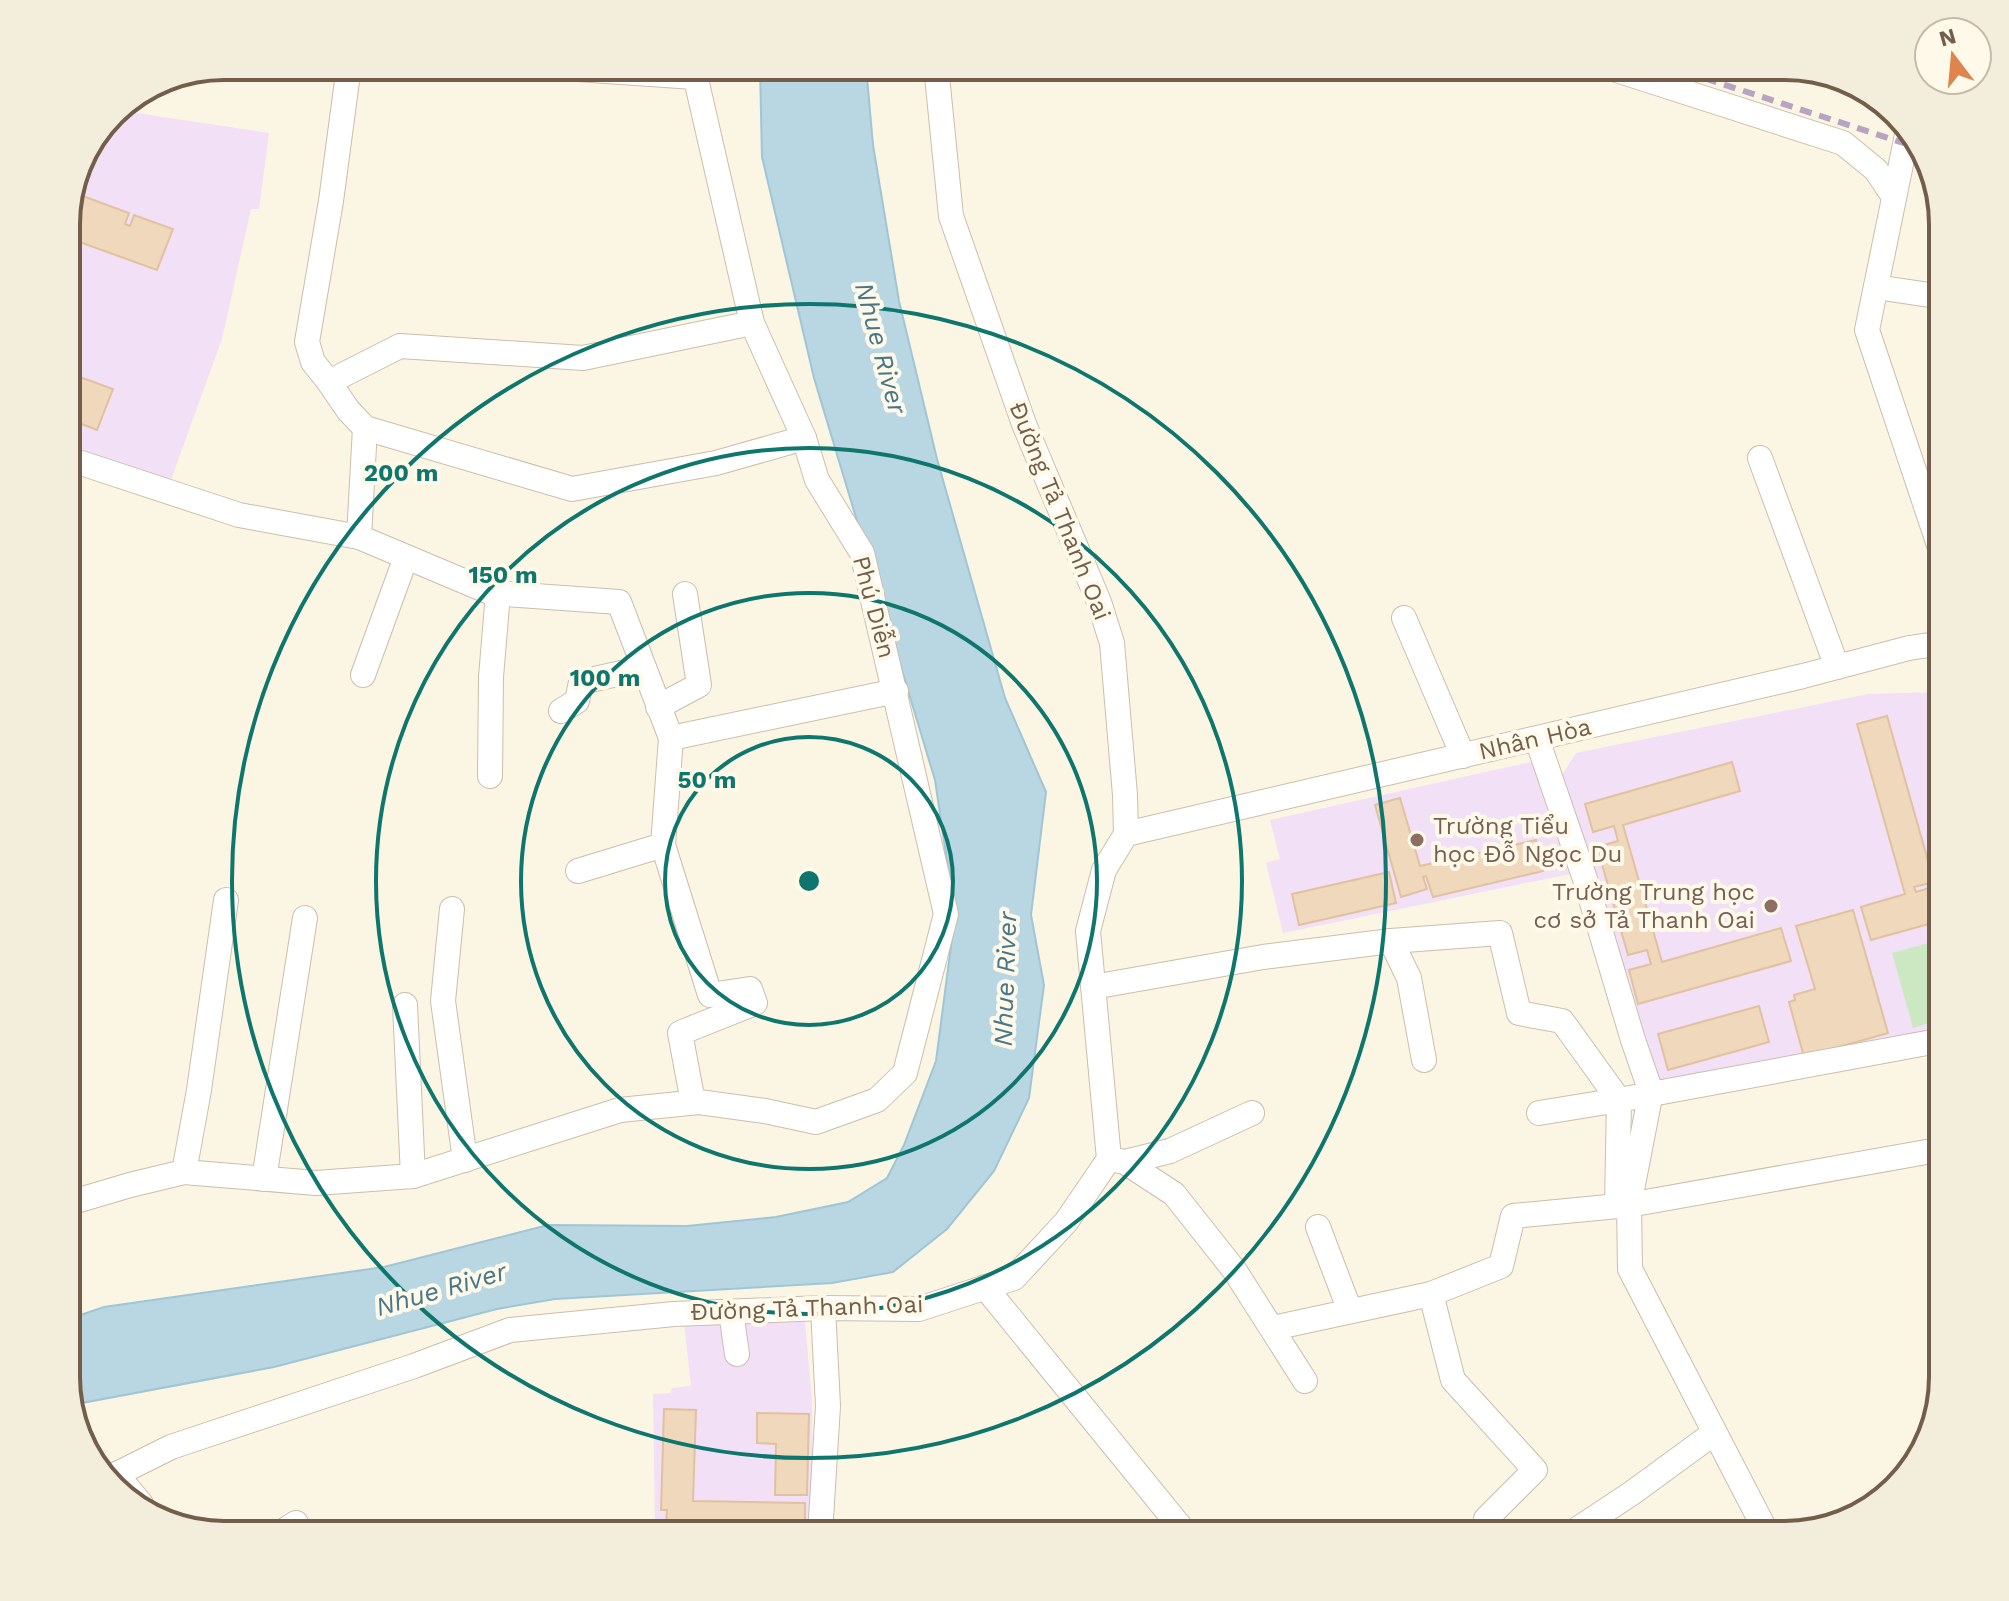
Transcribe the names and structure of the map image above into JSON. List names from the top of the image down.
{
  "streets": {
    "street": ["Đường Tả Thanh Oai", "Phú Diễn", "Nhân Hòa"]
  },
  "crossings": [
    ["Đường Tả Thanh Oai", "Nhân Hòa"]
  ],
  "water": ["Nhue River"],
  "places": ["Trường Tiểu học Đỗ Ngọc Du", "Trường Trung học cơ sở Tả Thanh Oai"],
  "north": "top",
  "rings": [
    "200 m",
    "150 m",
    "100 m",
    "50 m"
  ]
}
